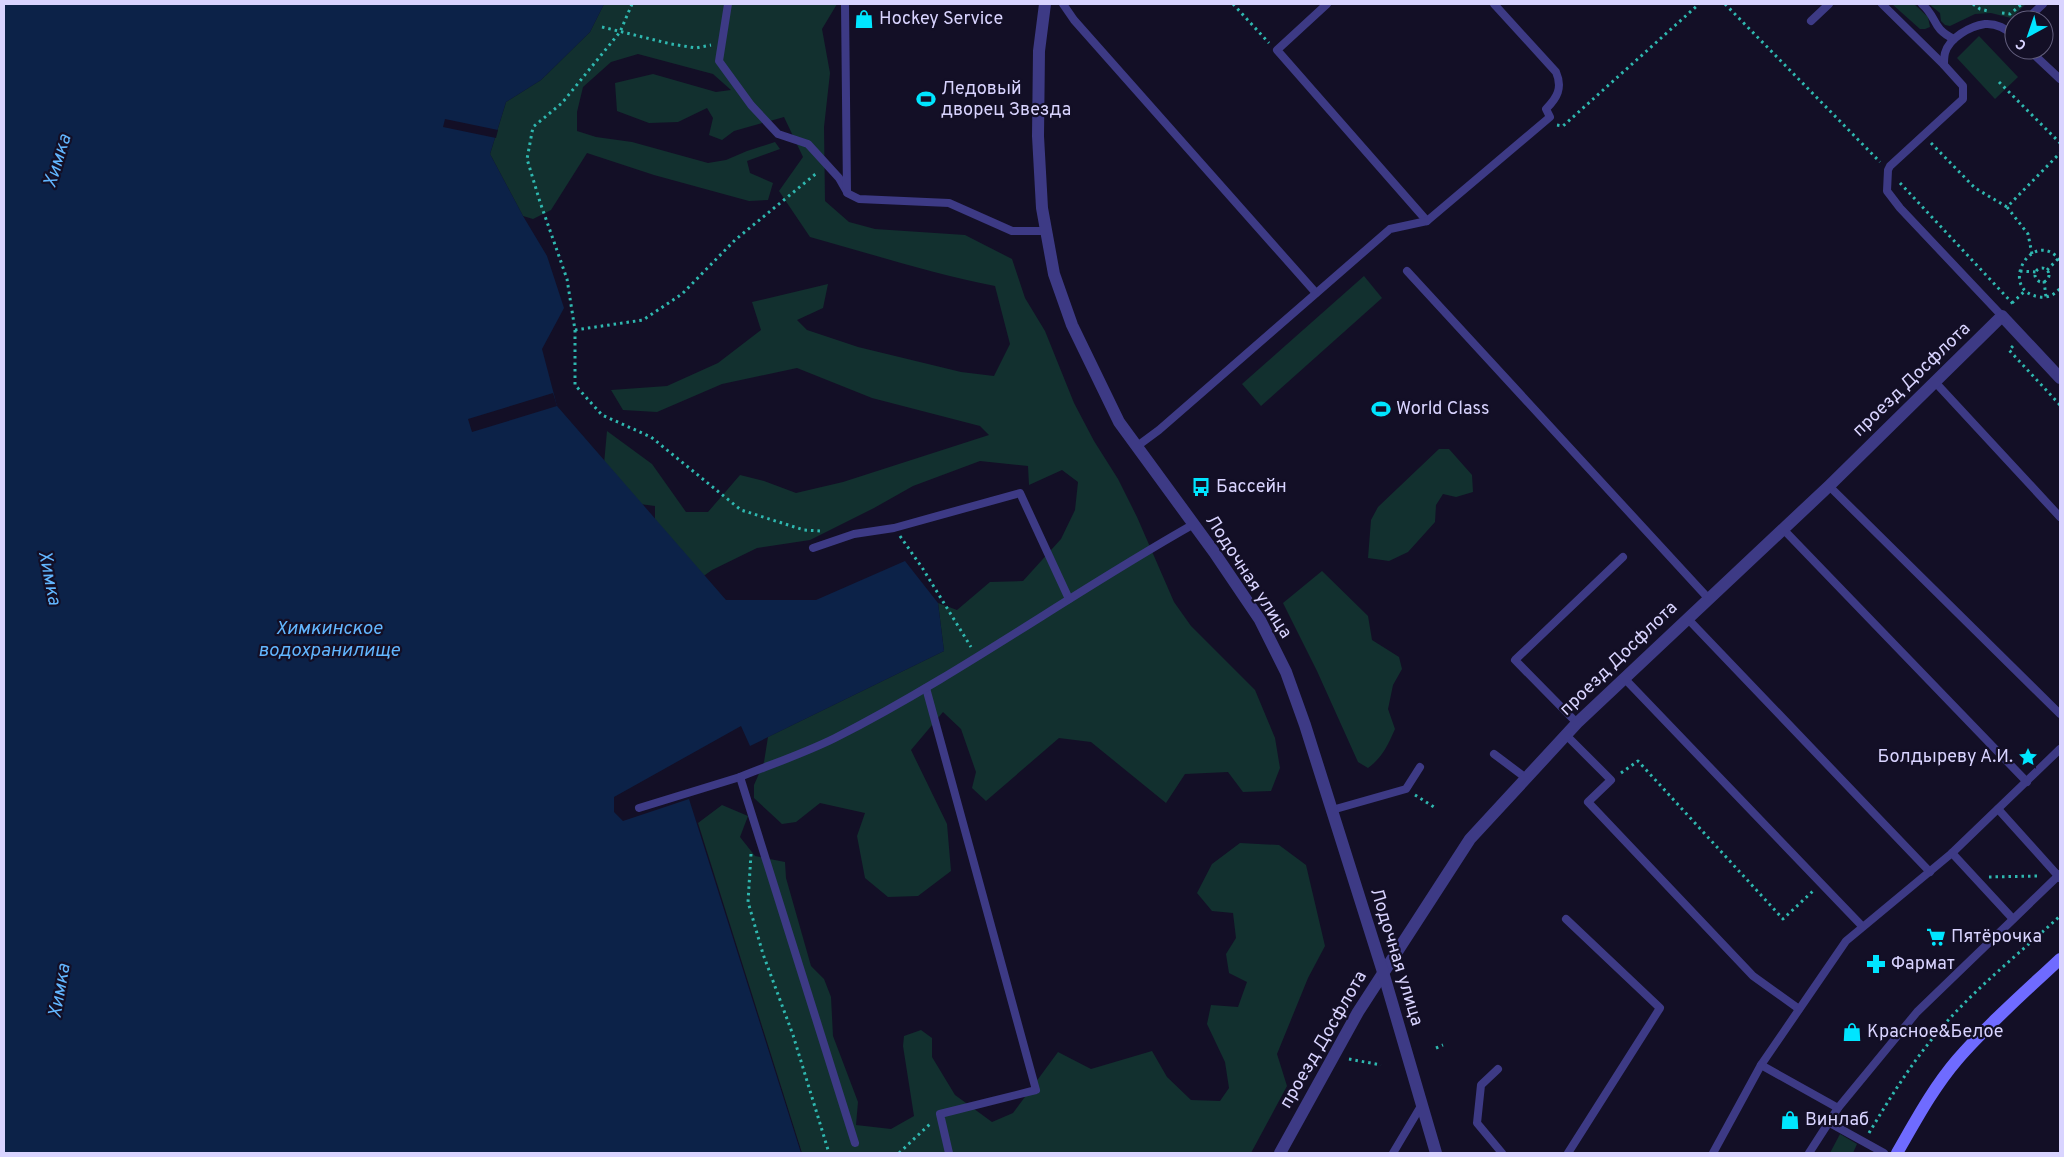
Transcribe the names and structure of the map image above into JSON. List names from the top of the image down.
{
  "streets": {
    "street": ["проезд Досфлота", "Лодочная улица"]
  },
  "crossings": [
    ["проезд Досфлота", "Лодочная улица"]
  ],
  "water": ["Химка", "Химкинское водохранилище"],
  "places": {
    "shop": ["Hockey Service", "Красное&Белое", "Винлаб"],
    "sports": ["Ледовый дворец Звезда", "World Class"],
    "bus stop": ["Бассейн"],
    "place": ["Болдыреву А.И."],
    "supermarket": ["Пятёрочка"],
    "pharmacy": ["Фармат"]
  },
  "north": "bottom left"
}
